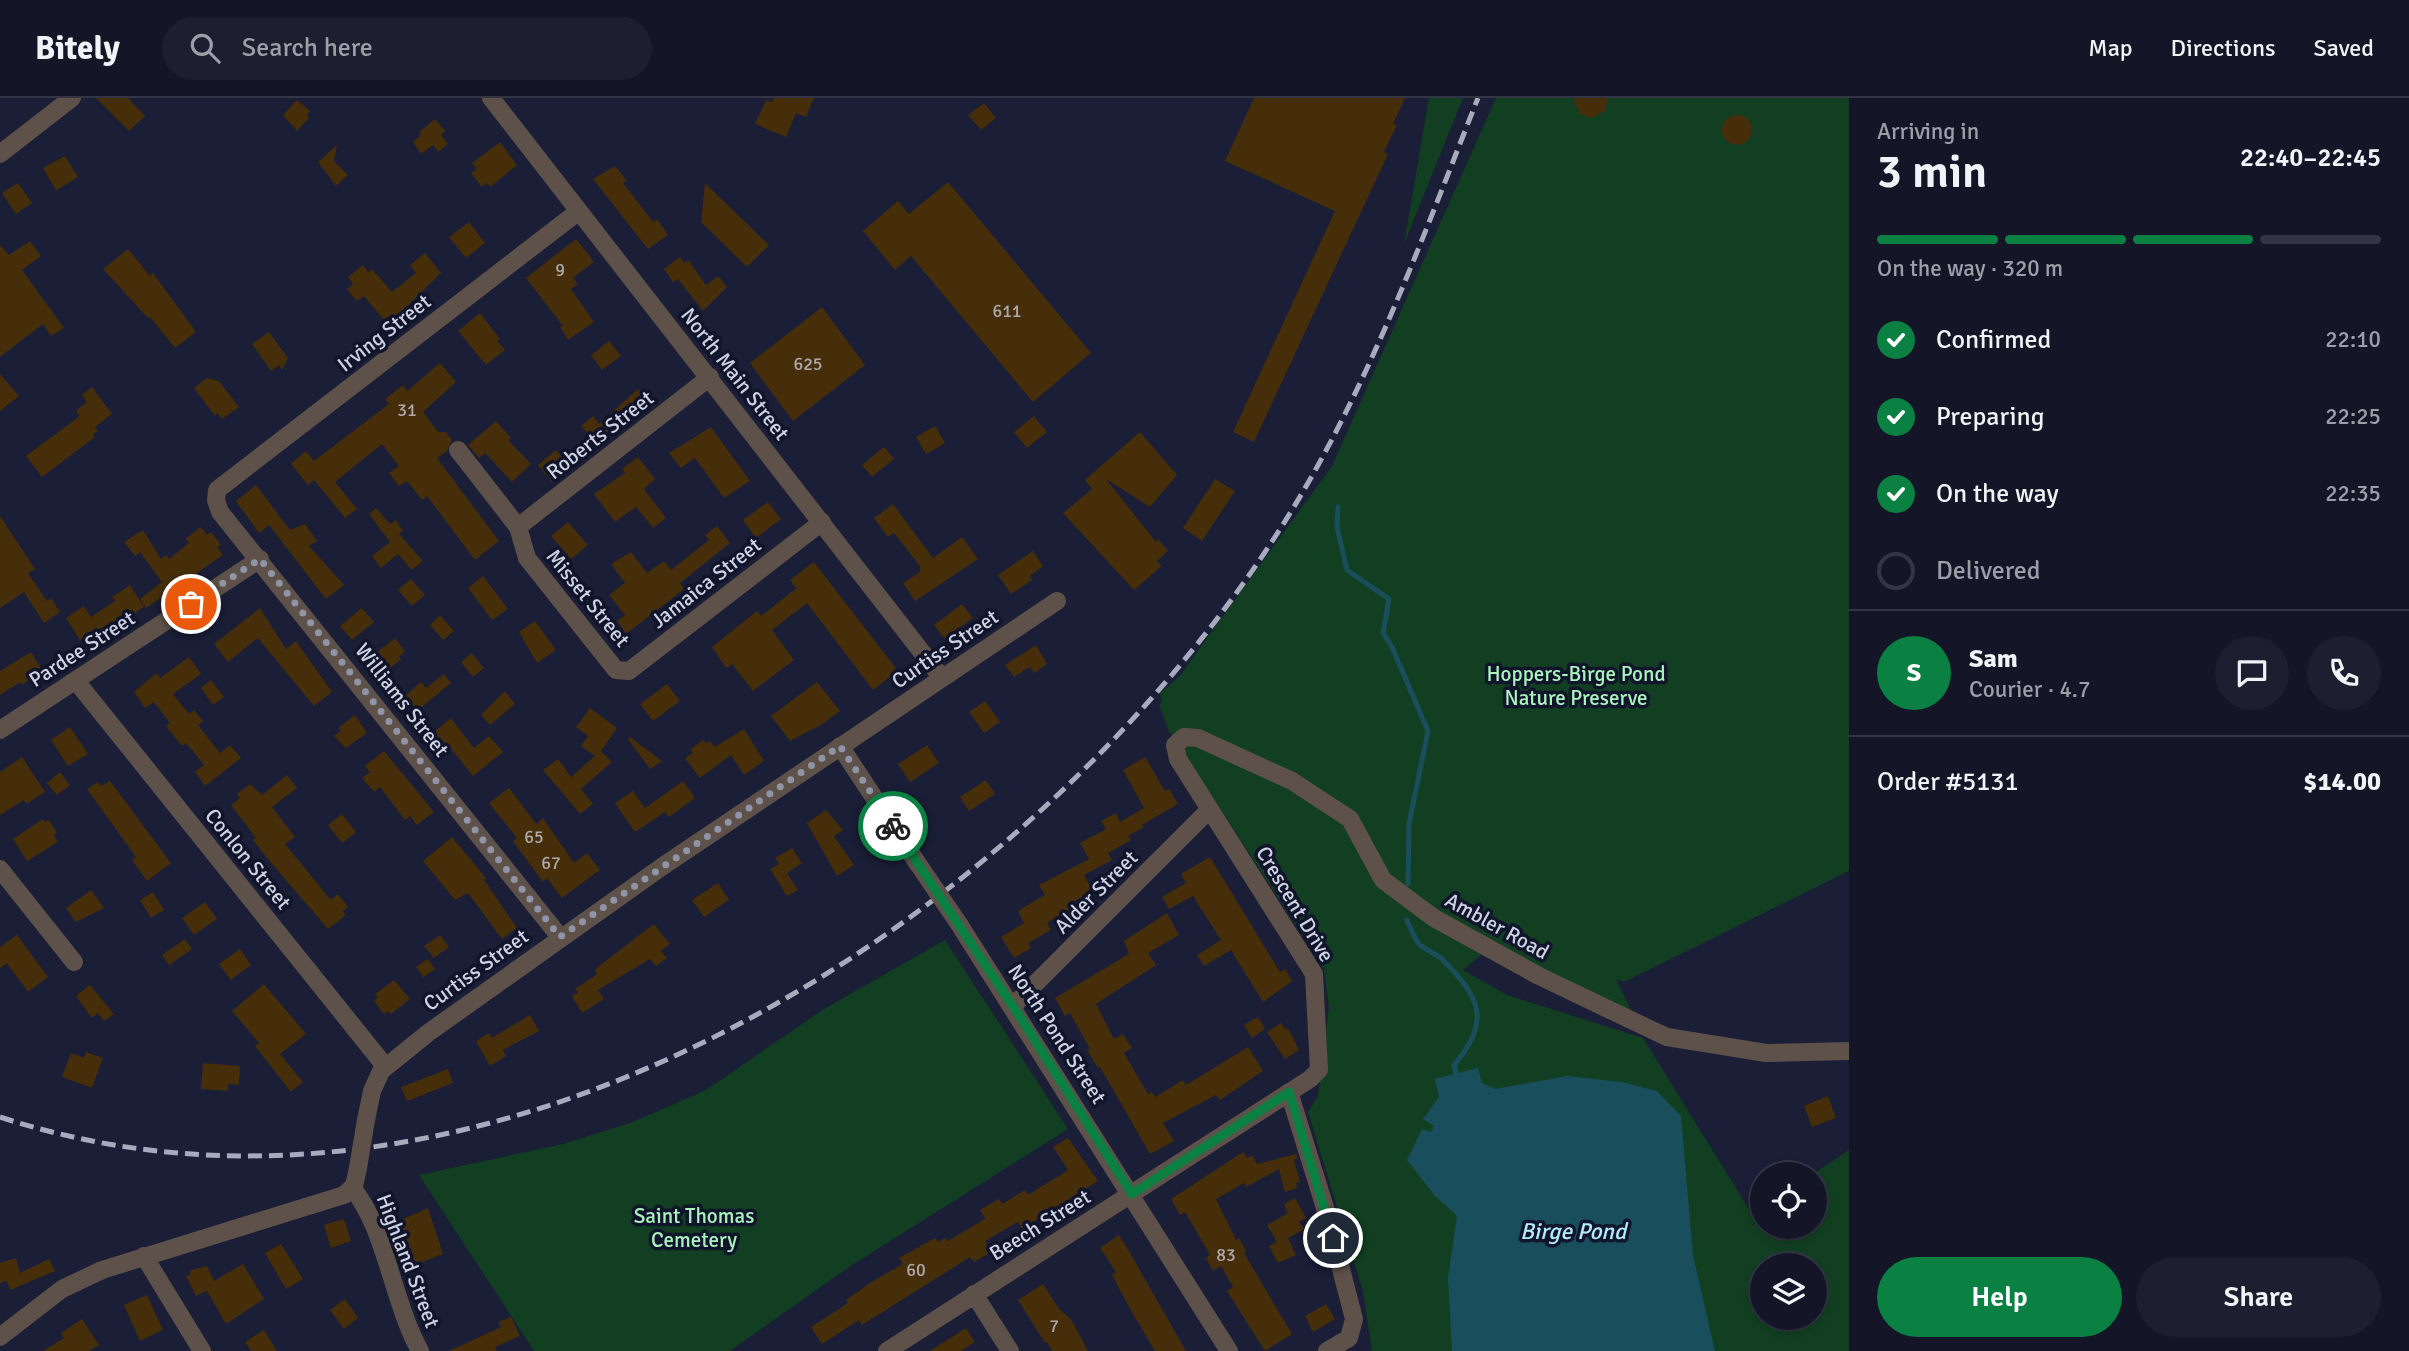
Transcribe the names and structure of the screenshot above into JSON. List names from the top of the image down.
{
  "streets": {
    "street": [
      "Irving Street",
      "North Main Street",
      "Roberts Street",
      "Jamaica Street",
      "Misset Street",
      "Pardee Street",
      "Curtiss Street",
      "Williams Street",
      "Conlon Street",
      "Alder Street",
      "Crescent Drive",
      "Ambler Road",
      "North Pond Street",
      "Beech Street",
      "Highland Street"
    ]
  },
  "crossings": [
    ["Irving Street", "North Main Street"],
    ["Irving Street", "Williams Street"],
    ["North Main Street", "Roberts Street"],
    ["North Main Street", "Jamaica Street"],
    ["North Main Street", "Curtiss Street"],
    ["Roberts Street", "Misset Street"],
    ["Jamaica Street", "Misset Street"],
    ["Pardee Street", "Williams Street"],
    ["Pardee Street", "Conlon Street"],
    ["Curtiss Street", "Williams Street"],
    ["Curtiss Street", "Conlon Street"],
    ["Curtiss Street", "North Pond Street"],
    ["Curtiss Street", "Highland Street"],
    ["Alder Street", "Crescent Drive"],
    ["Alder Street", "North Pond Street"],
    ["Crescent Drive", "Ambler Road"],
    ["Crescent Drive", "Beech Street"],
    ["North Pond Street", "Beech Street"]
  ],
  "water": ["Birge Pond"],
  "parks": ["Hoppers-Birge Pond Nature Preserve", "Saint Thomas Cemetery"],
  "house_numbers": [
    "9",
    "611",
    "625",
    "31",
    "65",
    "67",
    "83",
    "60",
    "7"
  ],
  "page": {
    "header": "Bitely",
    "search": "Search here",
    "nav": ["Map", "Directions", "Saved"],
    "heading": ["3 min", "Arriving in", "22:40–22:45"],
    "panel": [
      "Sam",
      "Courier · 4.7",
      "Order #5131",
      "$14.00"
    ],
    "bar": "On the way · 320 m",
    "list": [
      ["Confirmed", "22:10"],
      ["Preparing", "22:25"],
      ["On the way", "22:35"],
      "Delivered"
    ],
    "round": "S",
    "buttons": ["Help", "Share"]
  }
}
